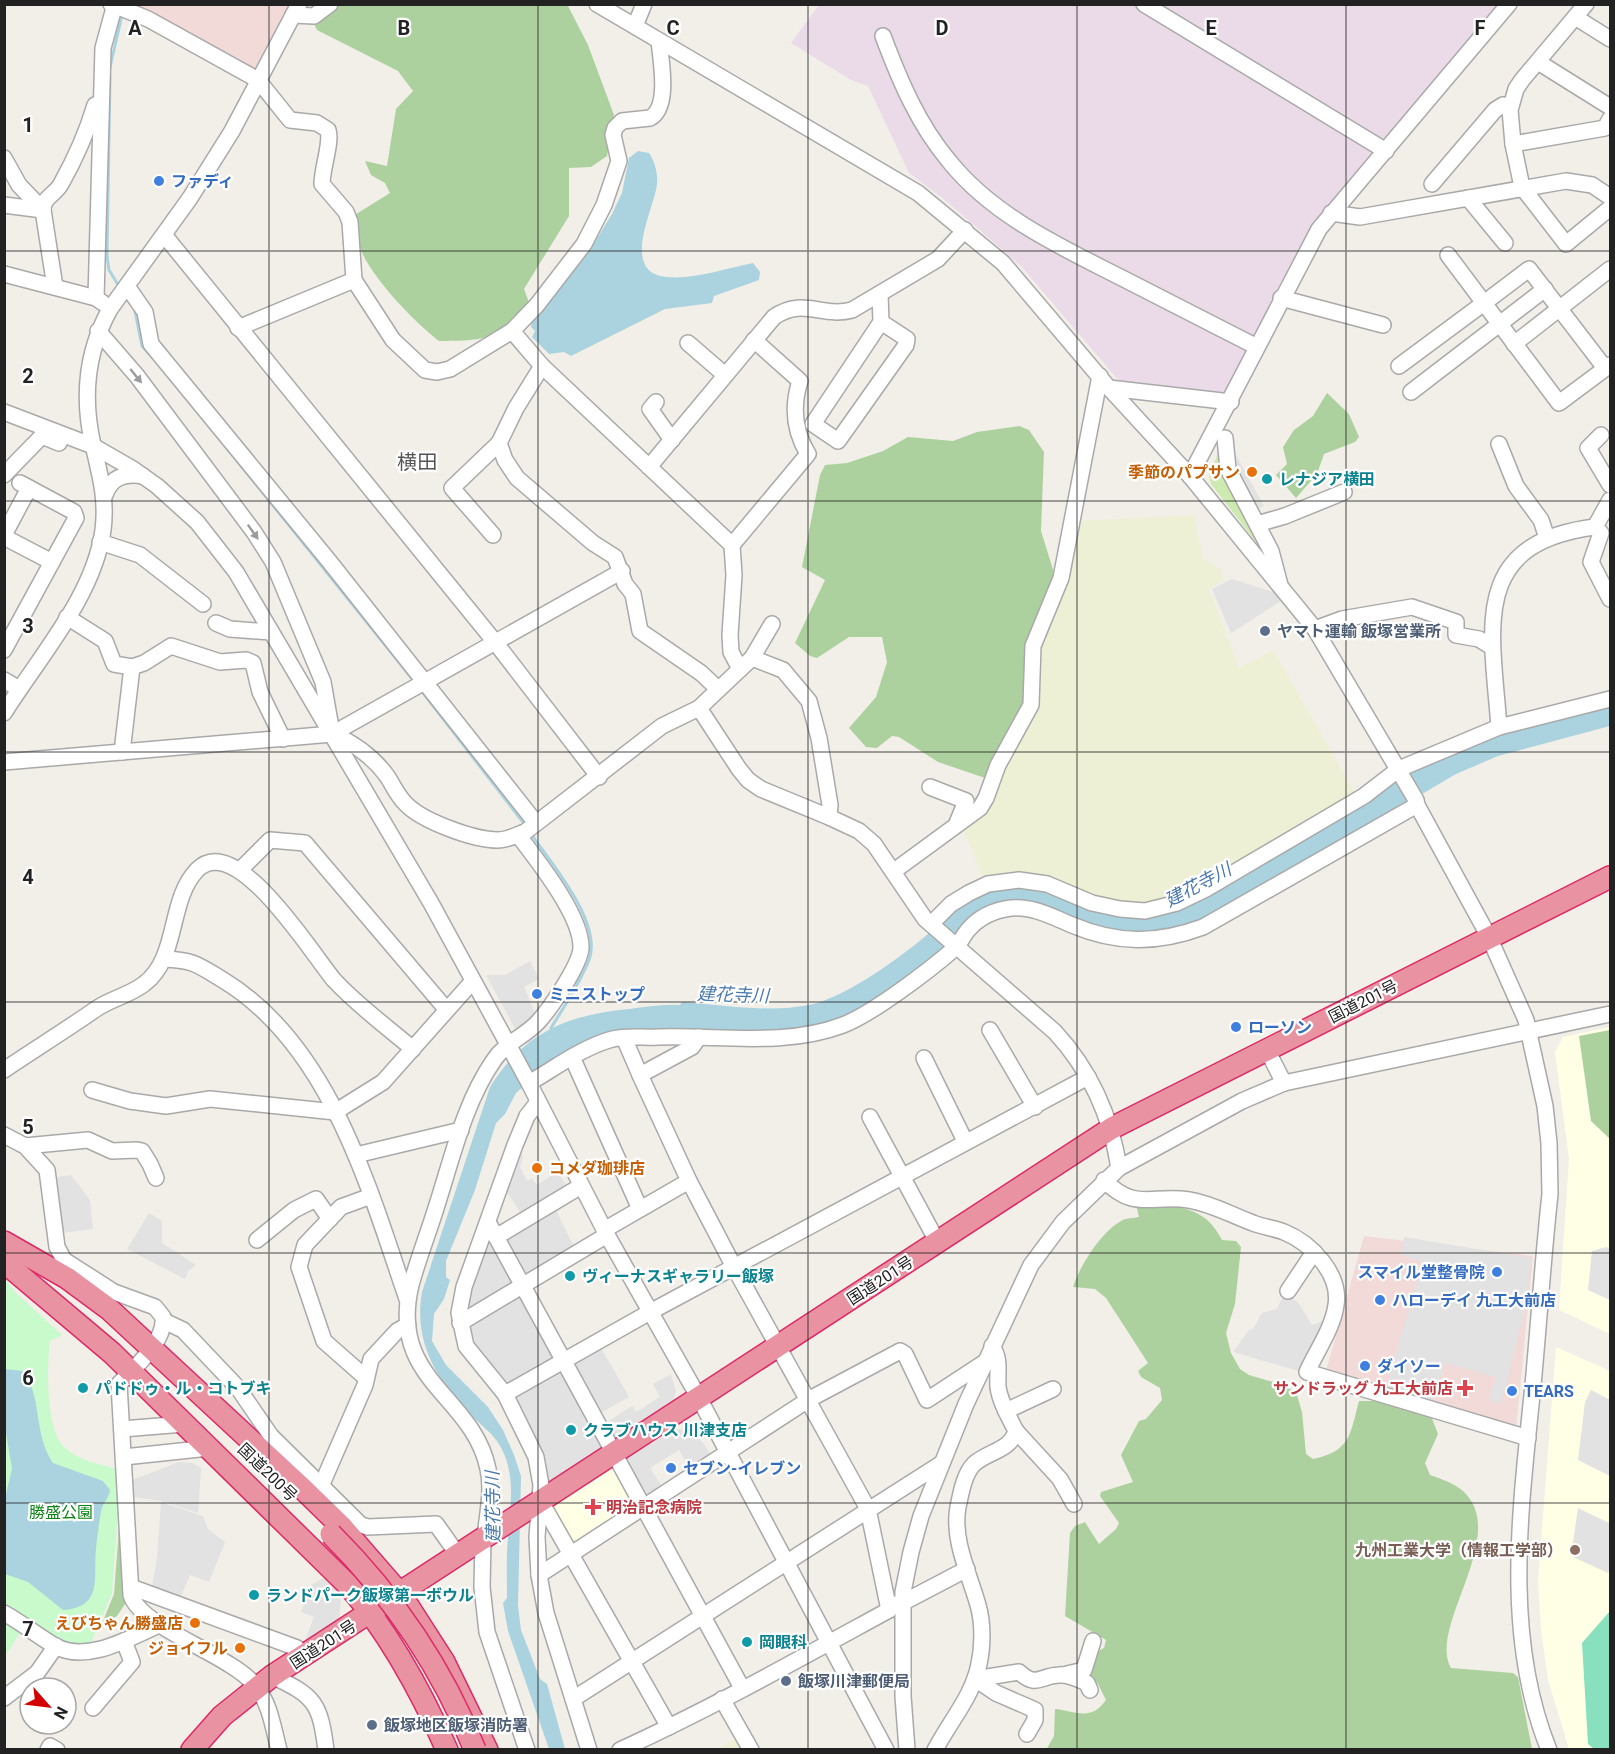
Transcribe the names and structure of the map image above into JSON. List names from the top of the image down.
{
  "streets": {
    "highway": ["国道201号", "国道200号"]
  },
  "districts": ["横田"],
  "water": ["建花寺川"],
  "parks": ["勝盛公園"],
  "places": {
    "other": [
      "ファディ",
      "季節のパプサン",
      "レナジア横田",
      "ヤマト運輸 飯塚営業所",
      "ミニストップ",
      "ローソン",
      "コメダ珈琲店",
      "スマイル堂整骨院",
      "ヴィーナスギャラリー飯塚",
      "ハローデイ 九工大前店",
      "ダイソー",
      "パドドゥ・ル・コトブキ",
      "TEARS",
      "クラブハウス 川津支店",
      "セブン-イレブン",
      "九州工業大学（情報工学部）",
      "ランドパーク飯塚第一ボウル",
      "えびちゃん勝盛店",
      "岡眼科",
      "ジョイフル",
      "飯塚川津郵便局",
      "飯塚地区飯塚消防署"
    ],
    "health": ["サンドラッグ 九工大前店", "明治記念病院"]
  },
  "north": "bottom right",
  "grid": {
    "columns": [
      "A",
      "B",
      "C",
      "D",
      "E",
      "F"
    ],
    "rows": [
      "1",
      "2",
      "3",
      "4",
      "5",
      "6",
      "7"
    ]
  }
}
